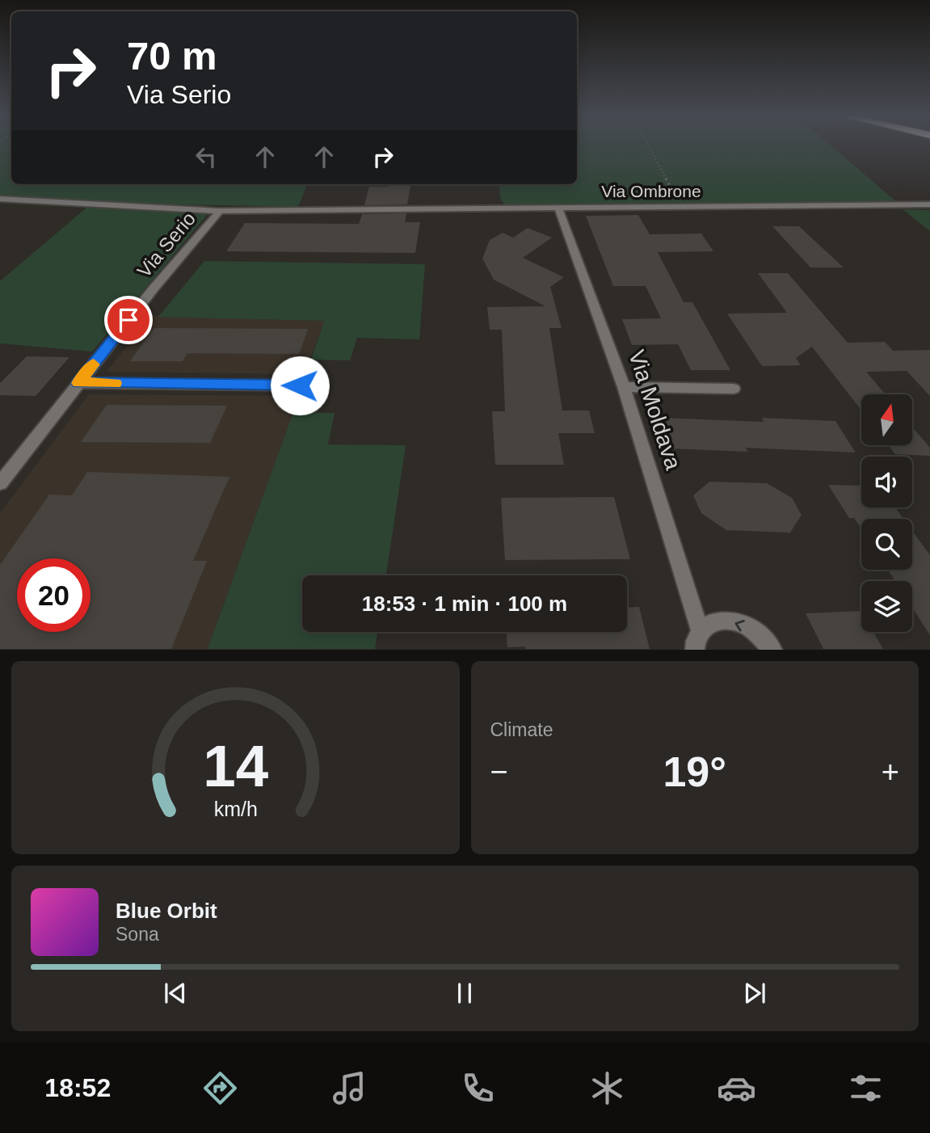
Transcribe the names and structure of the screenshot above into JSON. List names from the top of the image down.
{
  "streets": {
    "street": ["Via Ombrone", "Via Serio", "Via Moldava"]
  },
  "crossings": [
    ["Via Ombrone", "Via Serio"],
    ["Via Ombrone", "Via Moldava"]
  ],
  "north": "top",
  "page": {
    "turn": ["70 m", "Via Serio"],
    "limit": "20",
    "trip": "18:53 · 1 min · 100 m",
    "tile": "Climate",
    "heat": ["−", "19°", "+"],
    "song": ["Blue Orbit", "Sona"],
    "tabs": "18:52",
    "gauge": ["14", "km/h"]
  }
}
